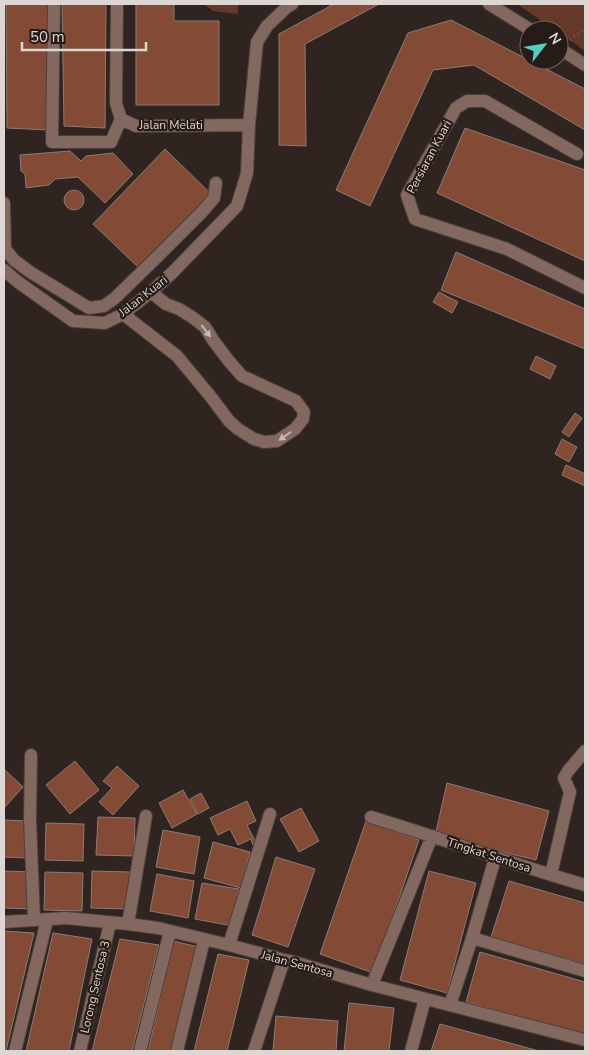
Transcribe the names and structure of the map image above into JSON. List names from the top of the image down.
{
  "streets": {
    "street": [
      "Jalan Melati",
      "Persiaran Kuari",
      "Jalan Kuari",
      "Tingkat Sentosa",
      "Jalan Sentosa",
      "Lorong Sentosa 3"
    ]
  },
  "crossings": [
    ["Jalan Melati", "Jalan Kuari"],
    ["Tingkat Sentosa", "Jalan Sentosa"],
    ["Jalan Sentosa", "Lorong Sentosa 3"]
  ],
  "scale_bar": "50 m",
  "north": "top right"
}
